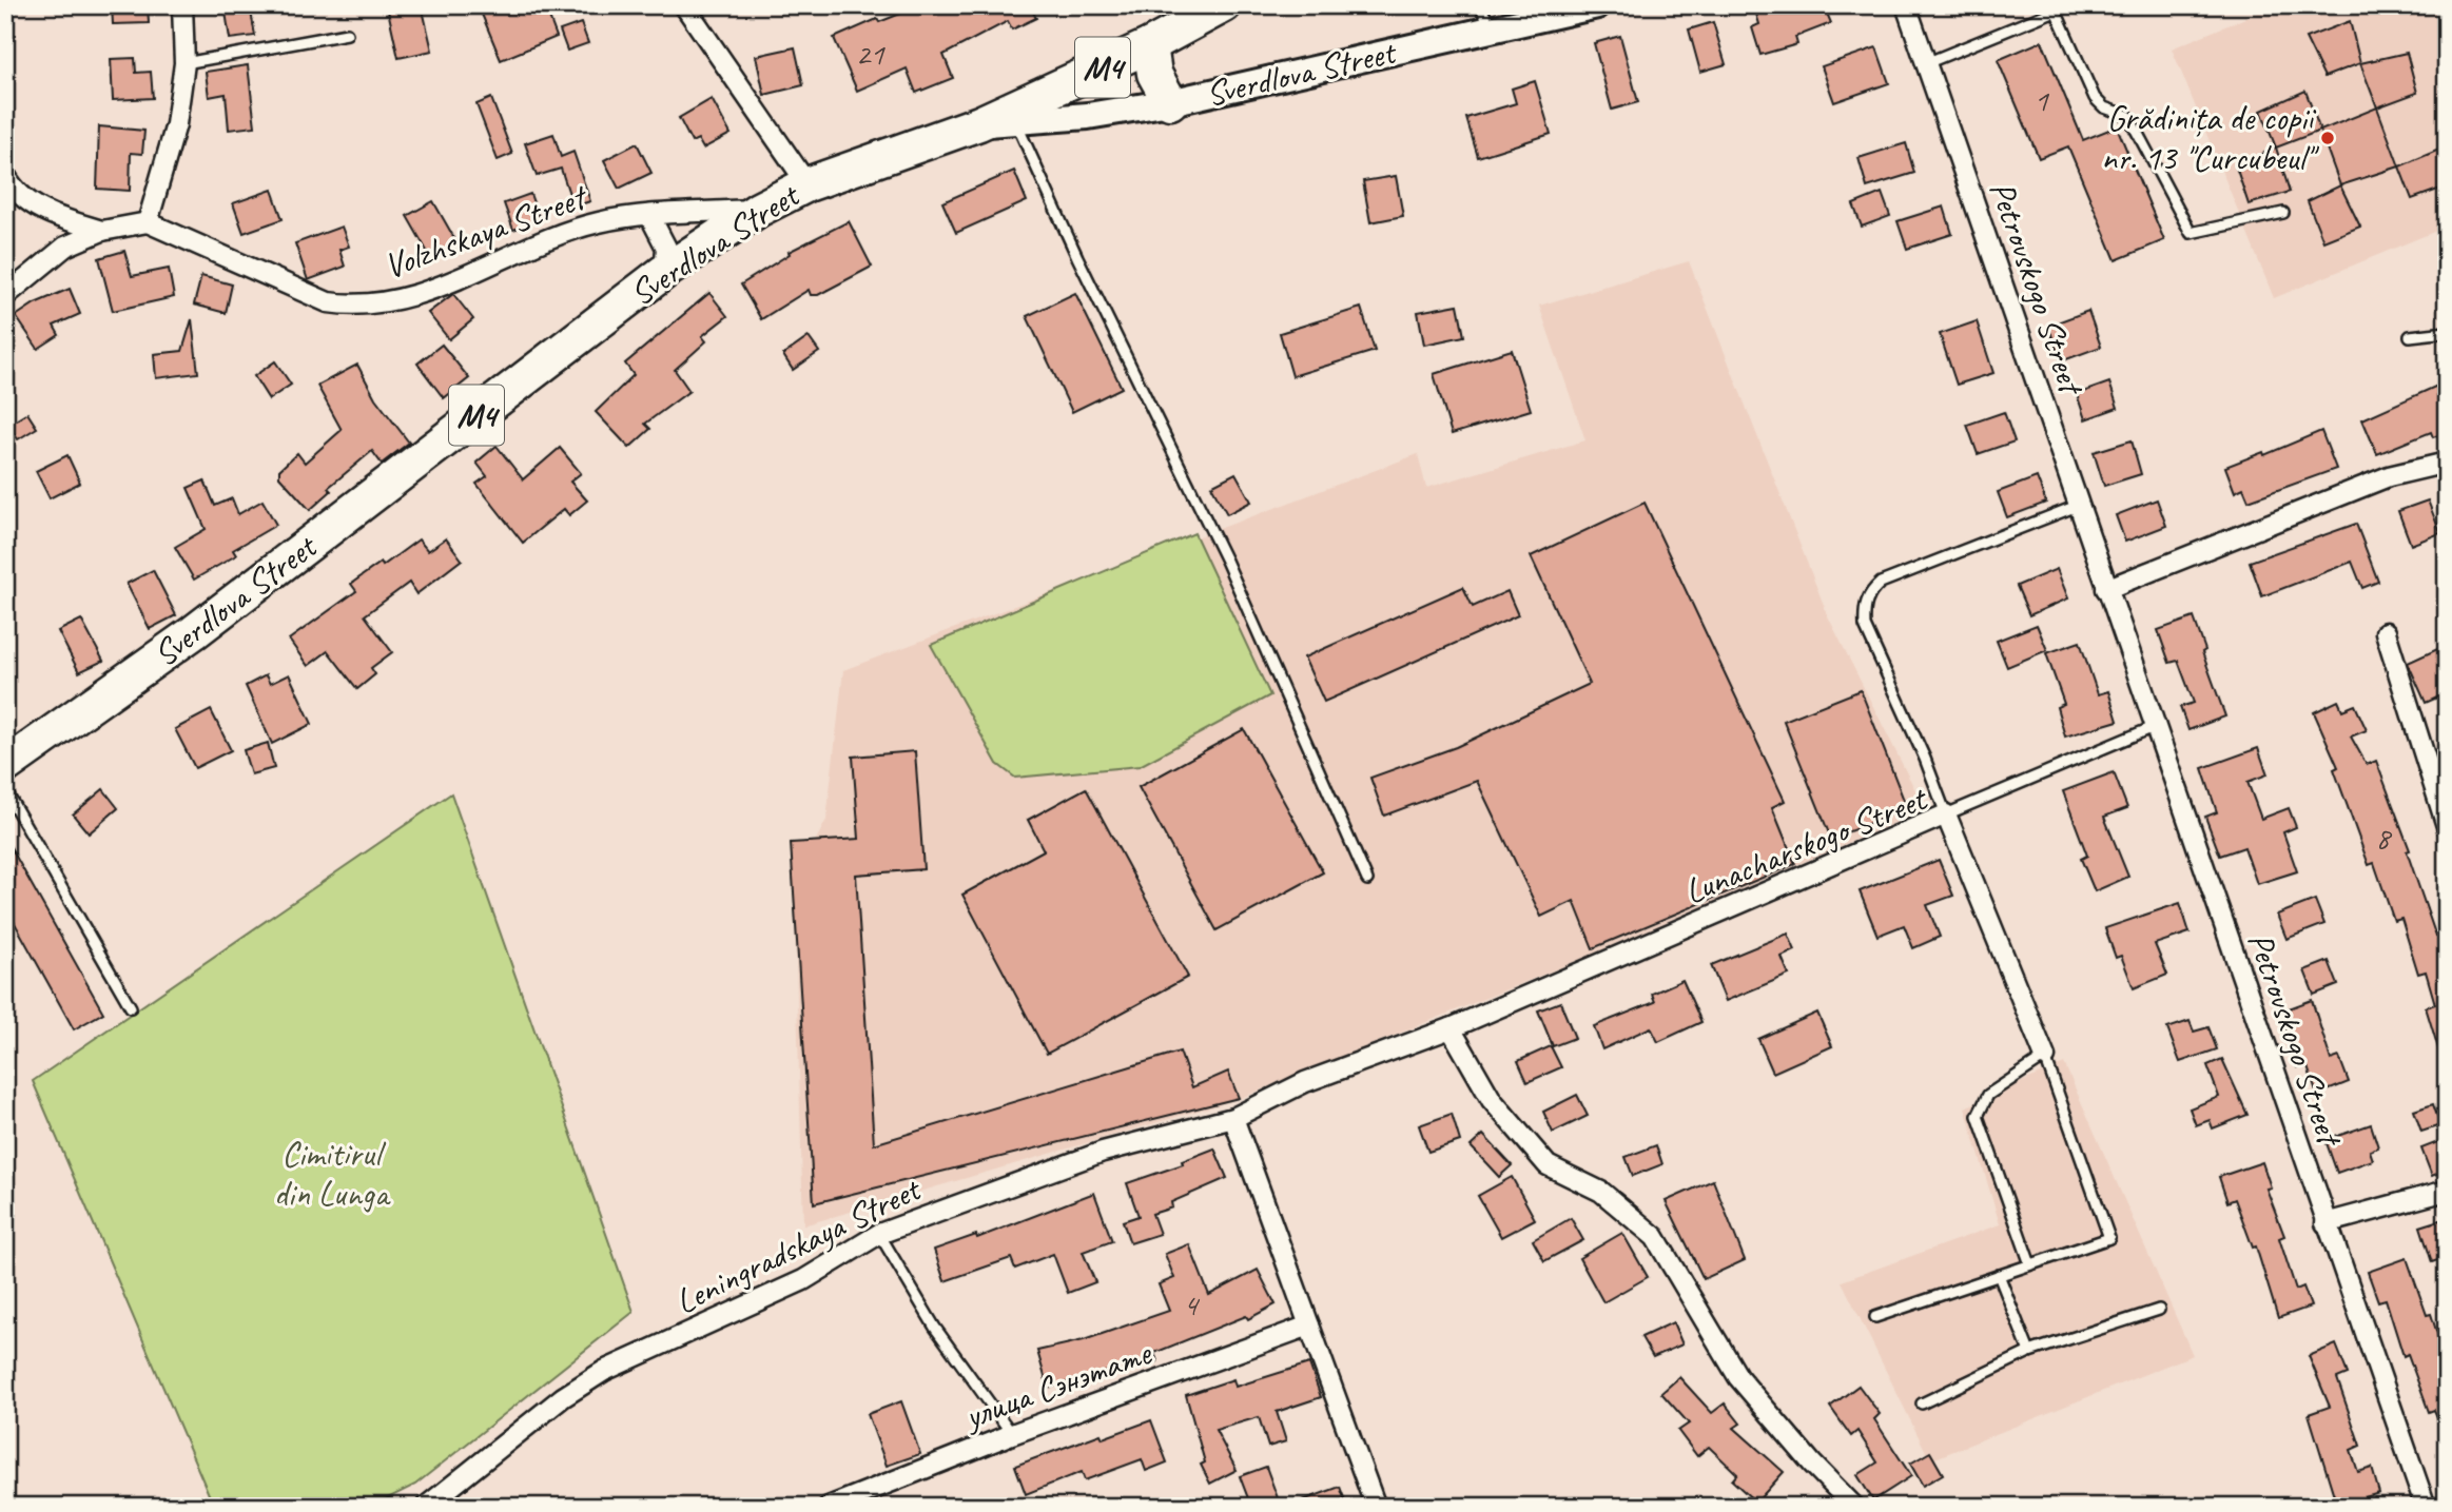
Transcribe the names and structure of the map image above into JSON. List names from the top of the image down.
{
  "streets": {
    "highway": ["M4", "Sverdlova Street"],
    "street": [
      "Volzhskaya Street",
      "Petrovskogo Street",
      "Lunacharskogo Street",
      "Leningradskaya Street",
      "улица Сэнэтате"
    ]
  },
  "crossings": [
    ["M4", "Sverdlova Street"],
    ["Sverdlova Street", "Volzhskaya Street"],
    ["Lunacharskogo Street", "Leningradskaya Street"]
  ],
  "parks": ["Cimitirul din Lunga"],
  "places": ["Grădinița de copii nr. 13 \"Curcubeul\""],
  "house_numbers": [
    "21",
    "1",
    "8",
    "4"
  ]
}
